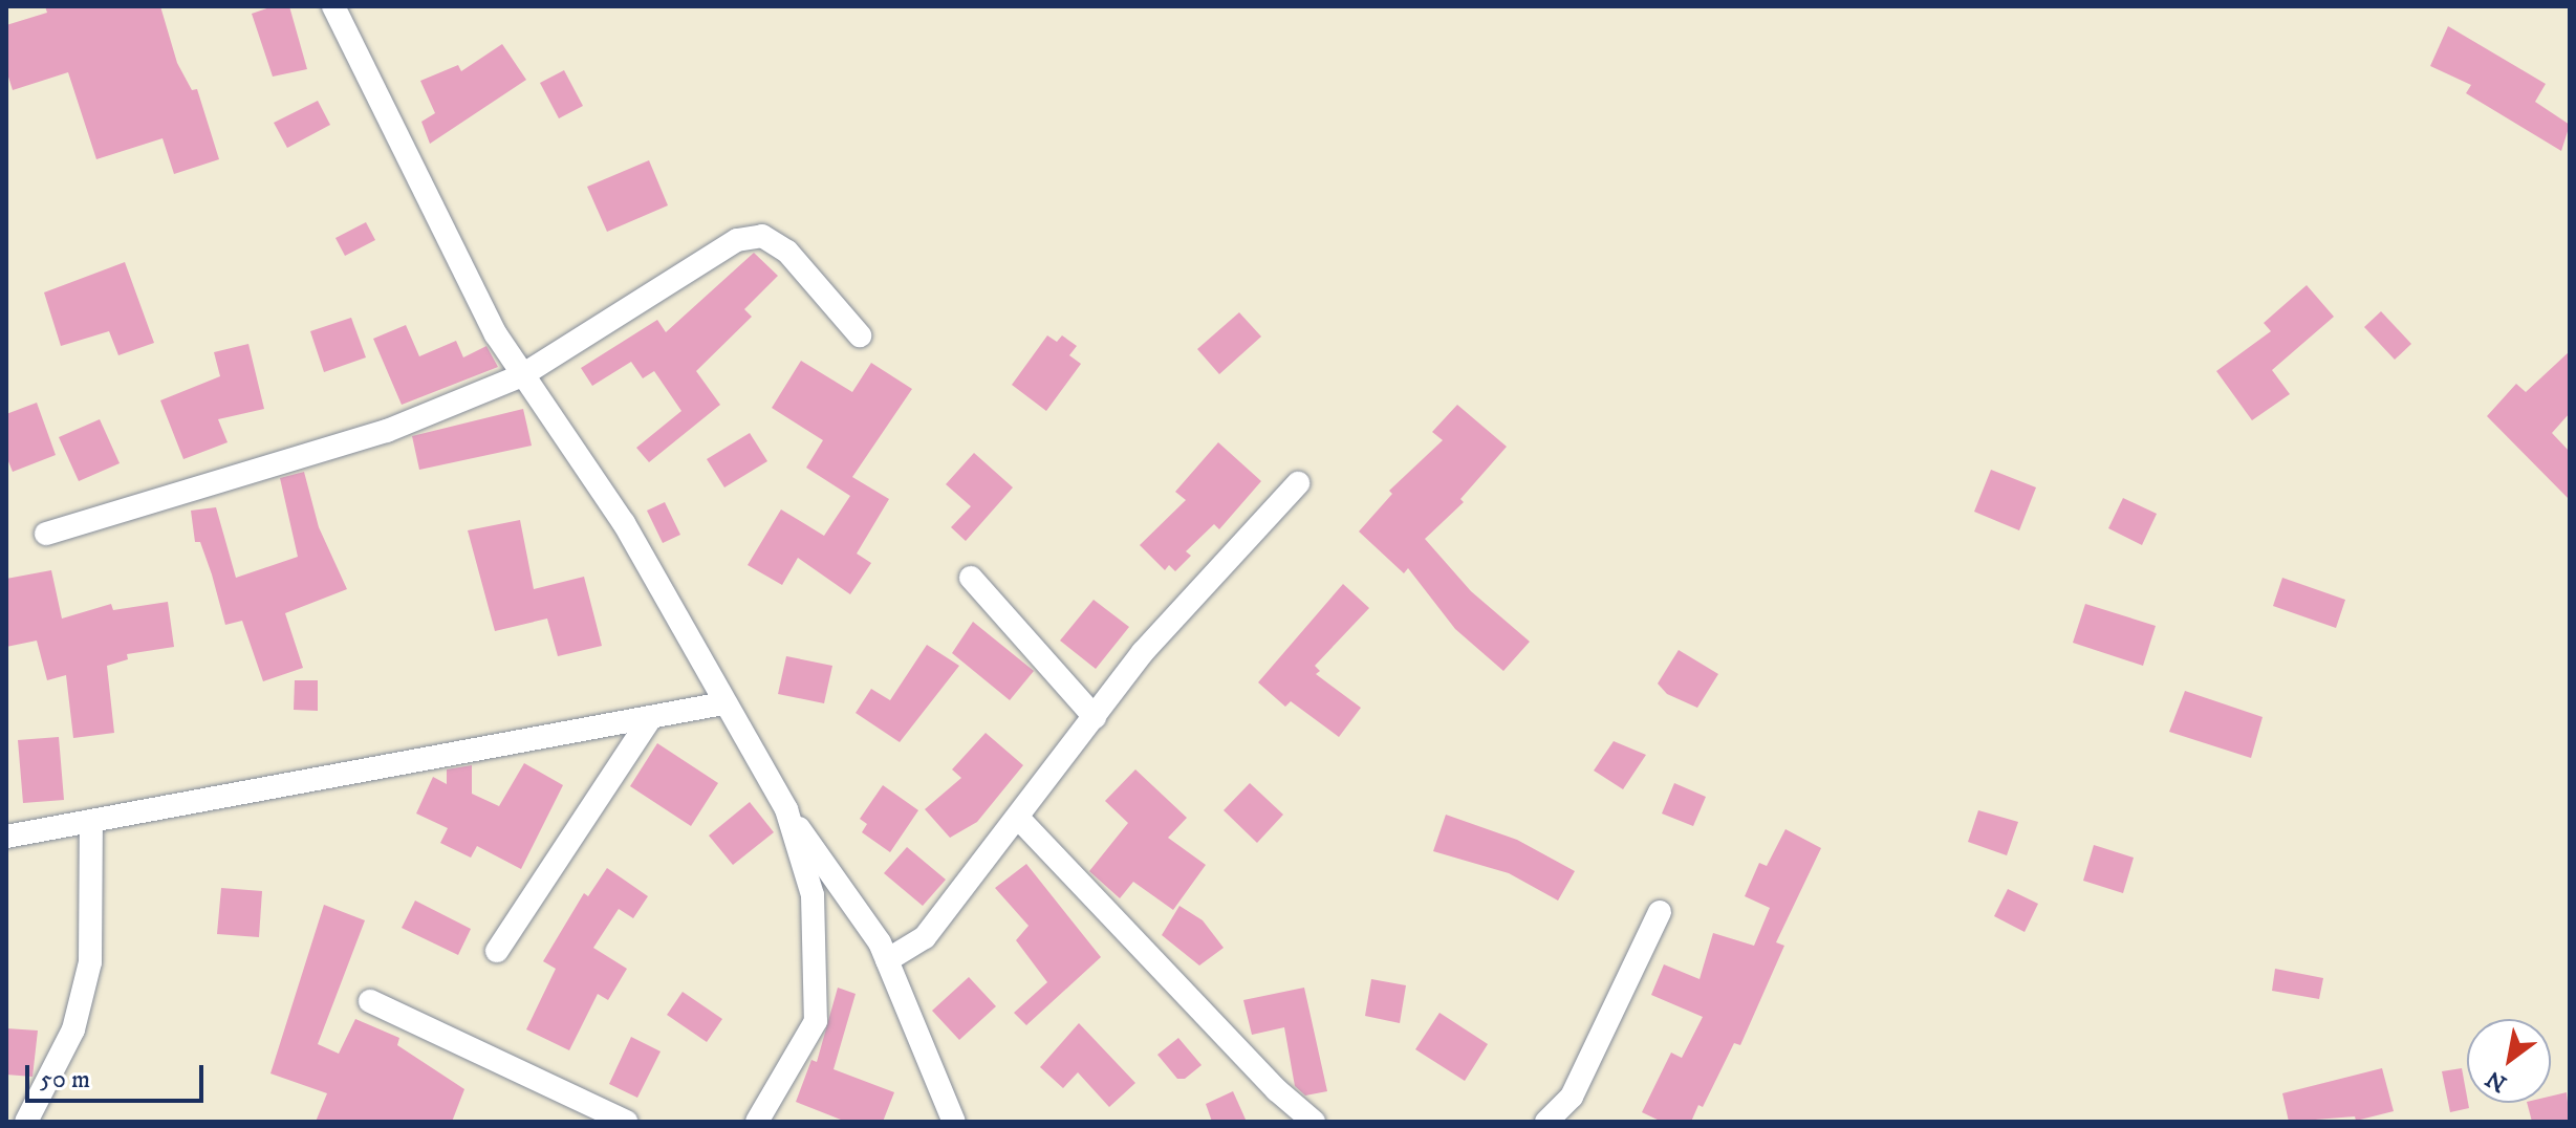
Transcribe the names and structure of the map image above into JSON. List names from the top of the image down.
{
  "scale_bar": "50 m",
  "north": "bottom left"
}
